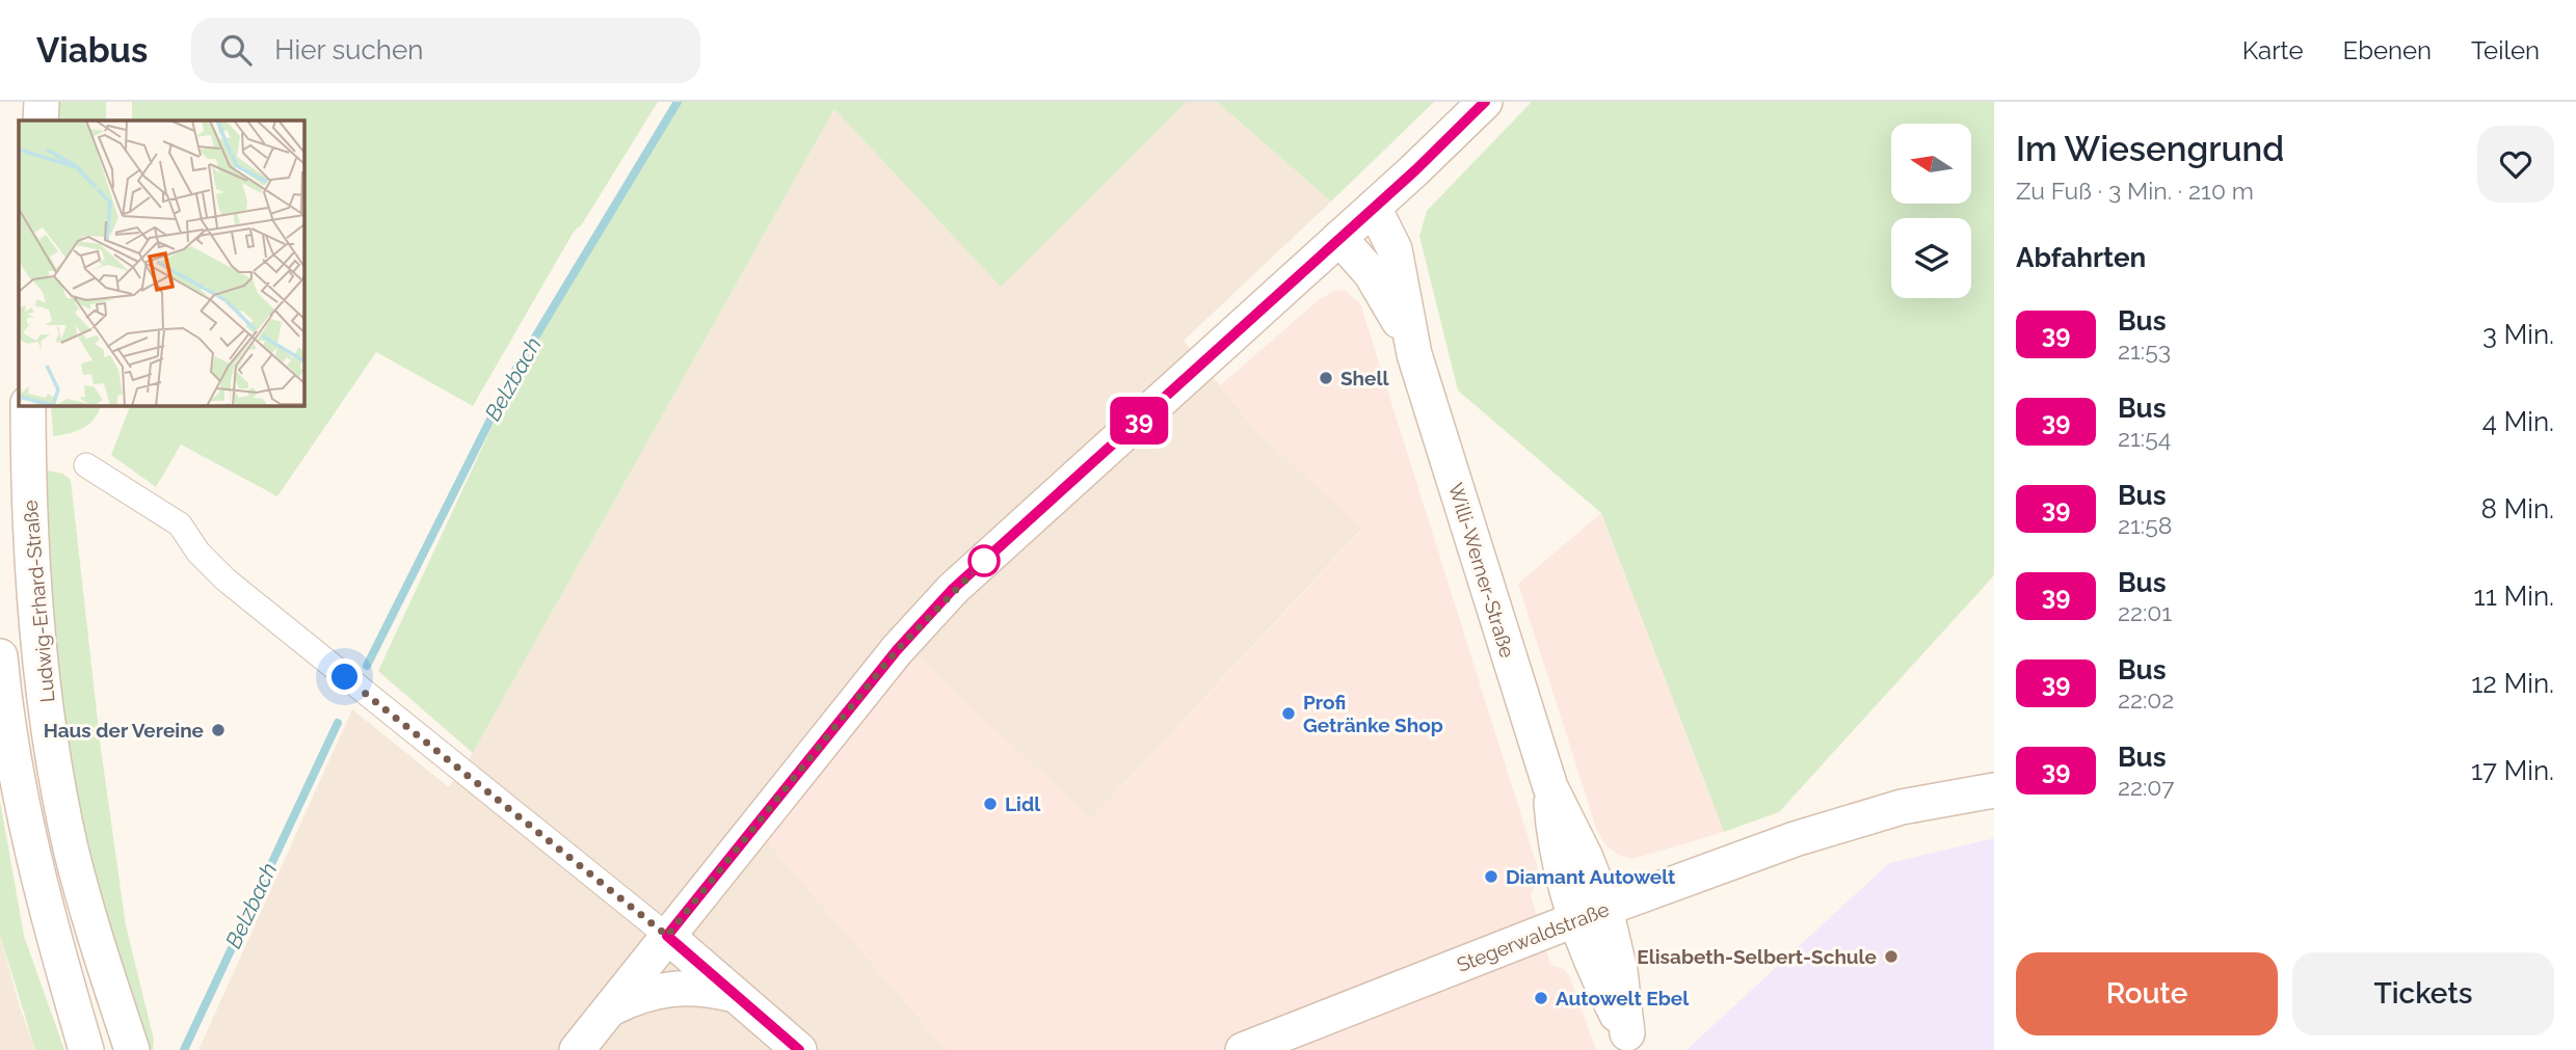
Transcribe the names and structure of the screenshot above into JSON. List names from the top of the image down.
{
  "streets": {
    "street": ["Willi-Werner-Straße", "Ludwig-Erhard-Straße", "Stegerwaldstraße"]
  },
  "crossings": [
    ["Willi-Werner-Straße", "Stegerwaldstraße"]
  ],
  "water": ["Belzbach"],
  "places": [
    "Shell",
    "Profi Getränke Shop",
    "Haus der Vereine",
    "Lidl",
    "Diamant Autowelt",
    "Elisabeth-Selbert-Schule",
    "Autowelt Ebel"
  ],
  "lines": ["bus line 39"],
  "north": "left",
  "page": {
    "header": "Viabus",
    "search": "Hier suchen",
    "nav": ["Karte", "Ebenen", "Teilen"],
    "on_map": "39",
    "heading": [
      ["Im Wiesengrund", "Zu Fuß · 3 Min. · 210 m"],
      "Abfahrten"
    ],
    "list": [
      {
        "mark": "39",
        "name": "Bus",
        "note": "21:53",
        "value": "3 Min."
      },
      {
        "mark": "39",
        "name": "Bus",
        "note": "21:54",
        "value": "4 Min."
      },
      {
        "mark": "39",
        "name": "Bus",
        "note": "21:58",
        "value": "8 Min."
      },
      {
        "mark": "39",
        "name": "Bus",
        "note": "22:01",
        "value": "11 Min."
      },
      {
        "mark": "39",
        "name": "Bus",
        "note": "22:02",
        "value": "12 Min."
      },
      {
        "mark": "39",
        "name": "Bus",
        "note": "22:07",
        "value": "17 Min."
      }
    ],
    "buttons": ["Route", "Tickets"]
  }
}
